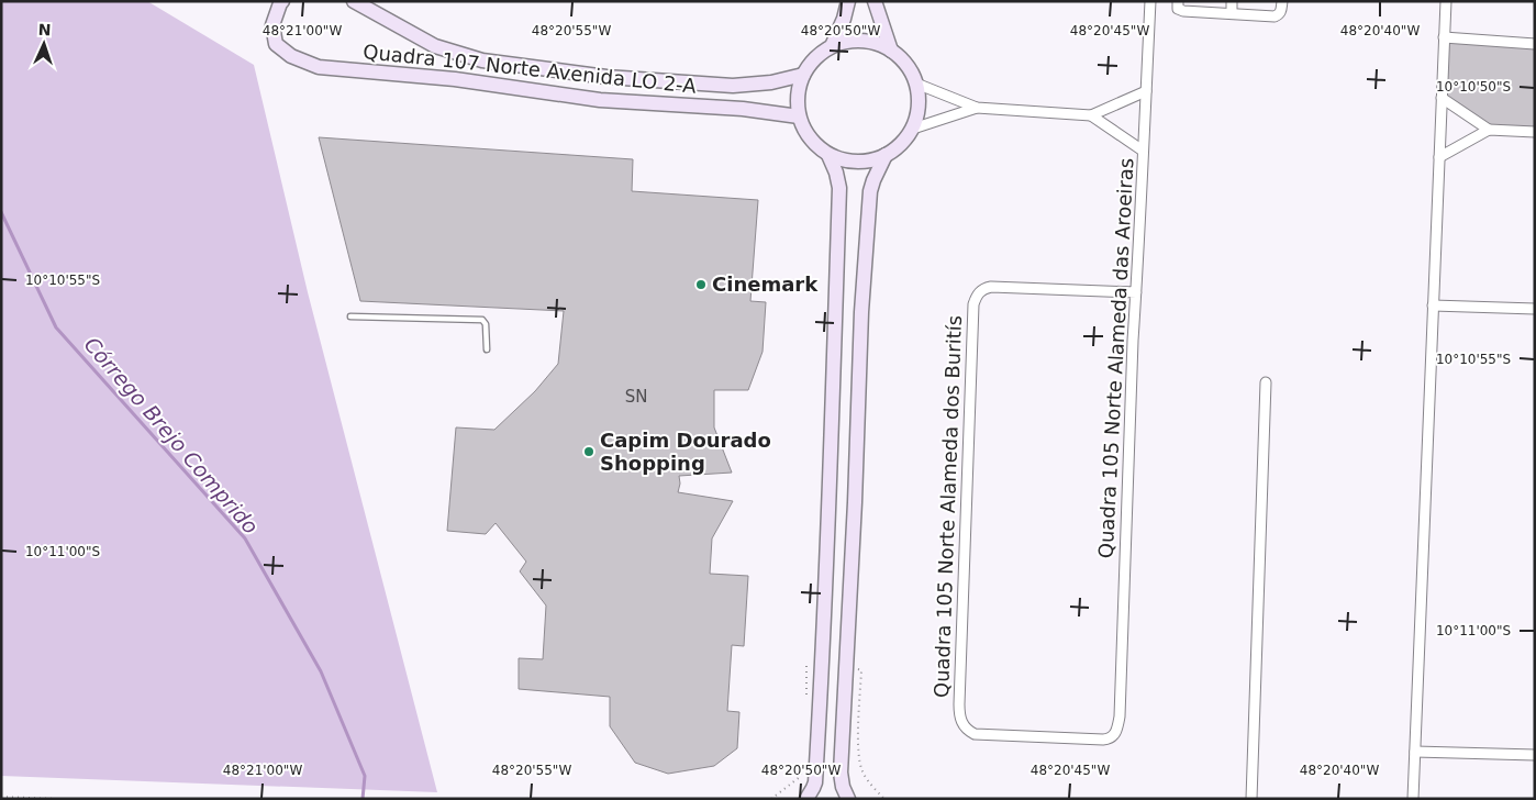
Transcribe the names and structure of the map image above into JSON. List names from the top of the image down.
{
  "streets": {
    "street": ["Quadra 107 Norte Avenida LO 2-A", "Quadra 105 Norte Alameda das Aroeiras", "Quadra 105 Norte Alameda dos Buritís"]
  },
  "crossings": [
    ["Quadra 105 Norte Alameda das Aroeiras", "Quadra 105 Norte Alameda dos Buritís"]
  ],
  "water": ["Córrego Brejo Comprido"],
  "places": ["Cinemark", "Capim Dourado Shopping"],
  "house_numbers": ["SN"],
  "north": "top",
  "coordinates": [
    "48°21'00\"W",
    "48°20'55\"W",
    "48°20'50\"W",
    "48°20'45\"W",
    "48°20'40\"W",
    "10°10'50\"S",
    "10°10'55\"S",
    "10°11'00\"S"
  ]
}
